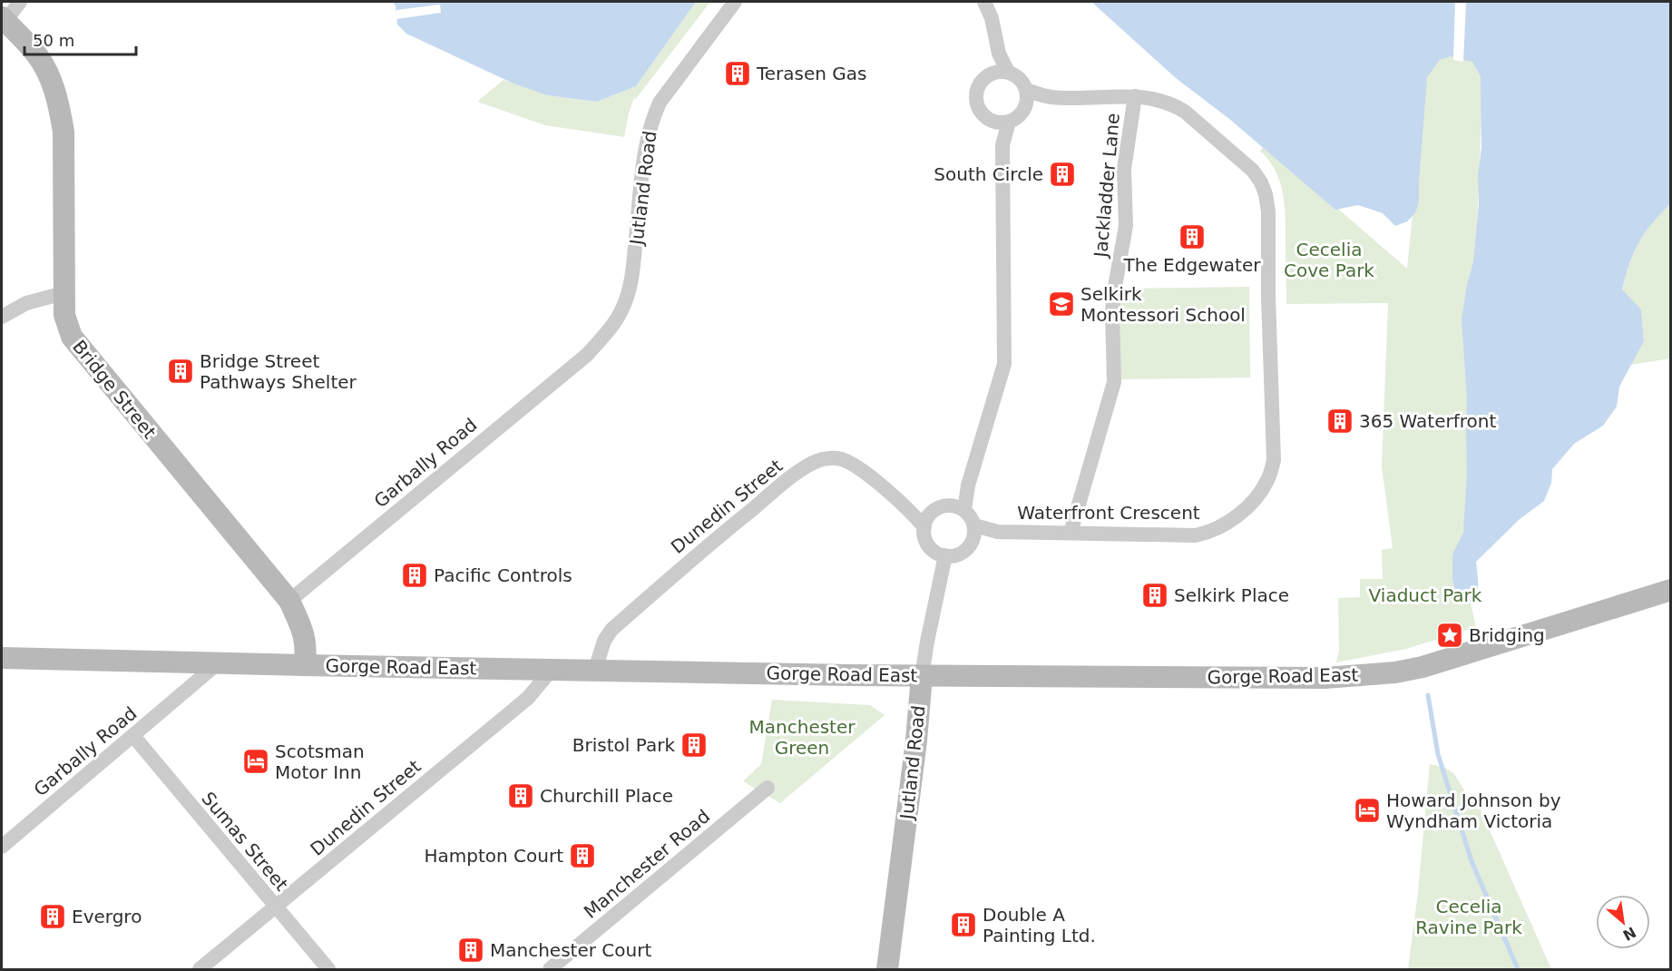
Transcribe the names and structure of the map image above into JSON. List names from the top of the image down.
{
  "streets": {
    "main road": ["Jutland Road", "Bridge Street", "Gorge Road East"],
    "street": [
      "Jackladder Lane",
      "Garbally Road",
      "Dunedin Street",
      "Waterfront Crescent",
      "Sumas Street",
      "Manchester Road"
    ]
  },
  "crossings": [
    ["Jackladder Lane", "Waterfront Crescent"],
    ["Jutland Road", "Garbally Road"],
    ["Jutland Road", "Dunedin Street"],
    ["Jutland Road", "Waterfront Crescent"],
    ["Jutland Road", "Gorge Road East"],
    ["Bridge Street", "Garbally Road"],
    ["Bridge Street", "Gorge Road East"],
    ["Garbally Road", "Gorge Road East"],
    ["Garbally Road", "Sumas Street"],
    ["Dunedin Street", "Waterfront Crescent"],
    ["Dunedin Street", "Gorge Road East"],
    ["Dunedin Street", "Sumas Street"]
  ],
  "parks": [
    "Cecelia Cove Park",
    "Viaduct Park",
    "Manchester Green",
    "Cecelia Ravine Park"
  ],
  "places": {
    "building": [
      "Terasen Gas",
      "South Circle",
      "The Edgewater",
      "Bridge Street Pathways Shelter",
      "365 Waterfront",
      "Pacific Controls",
      "Selkirk Place",
      "Bristol Park",
      "Churchill Place",
      "Hampton Court",
      "Evergro",
      "Double A Painting Ltd.",
      "Manchester Court"
    ],
    "school or university": ["Selkirk Montessori School"],
    "place": ["Bridging"],
    "hotel": ["Scotsman Motor Inn", "Howard Johnson by Wyndham Victoria"]
  },
  "scale_bar": "50 m",
  "north": "bottom right"
}
